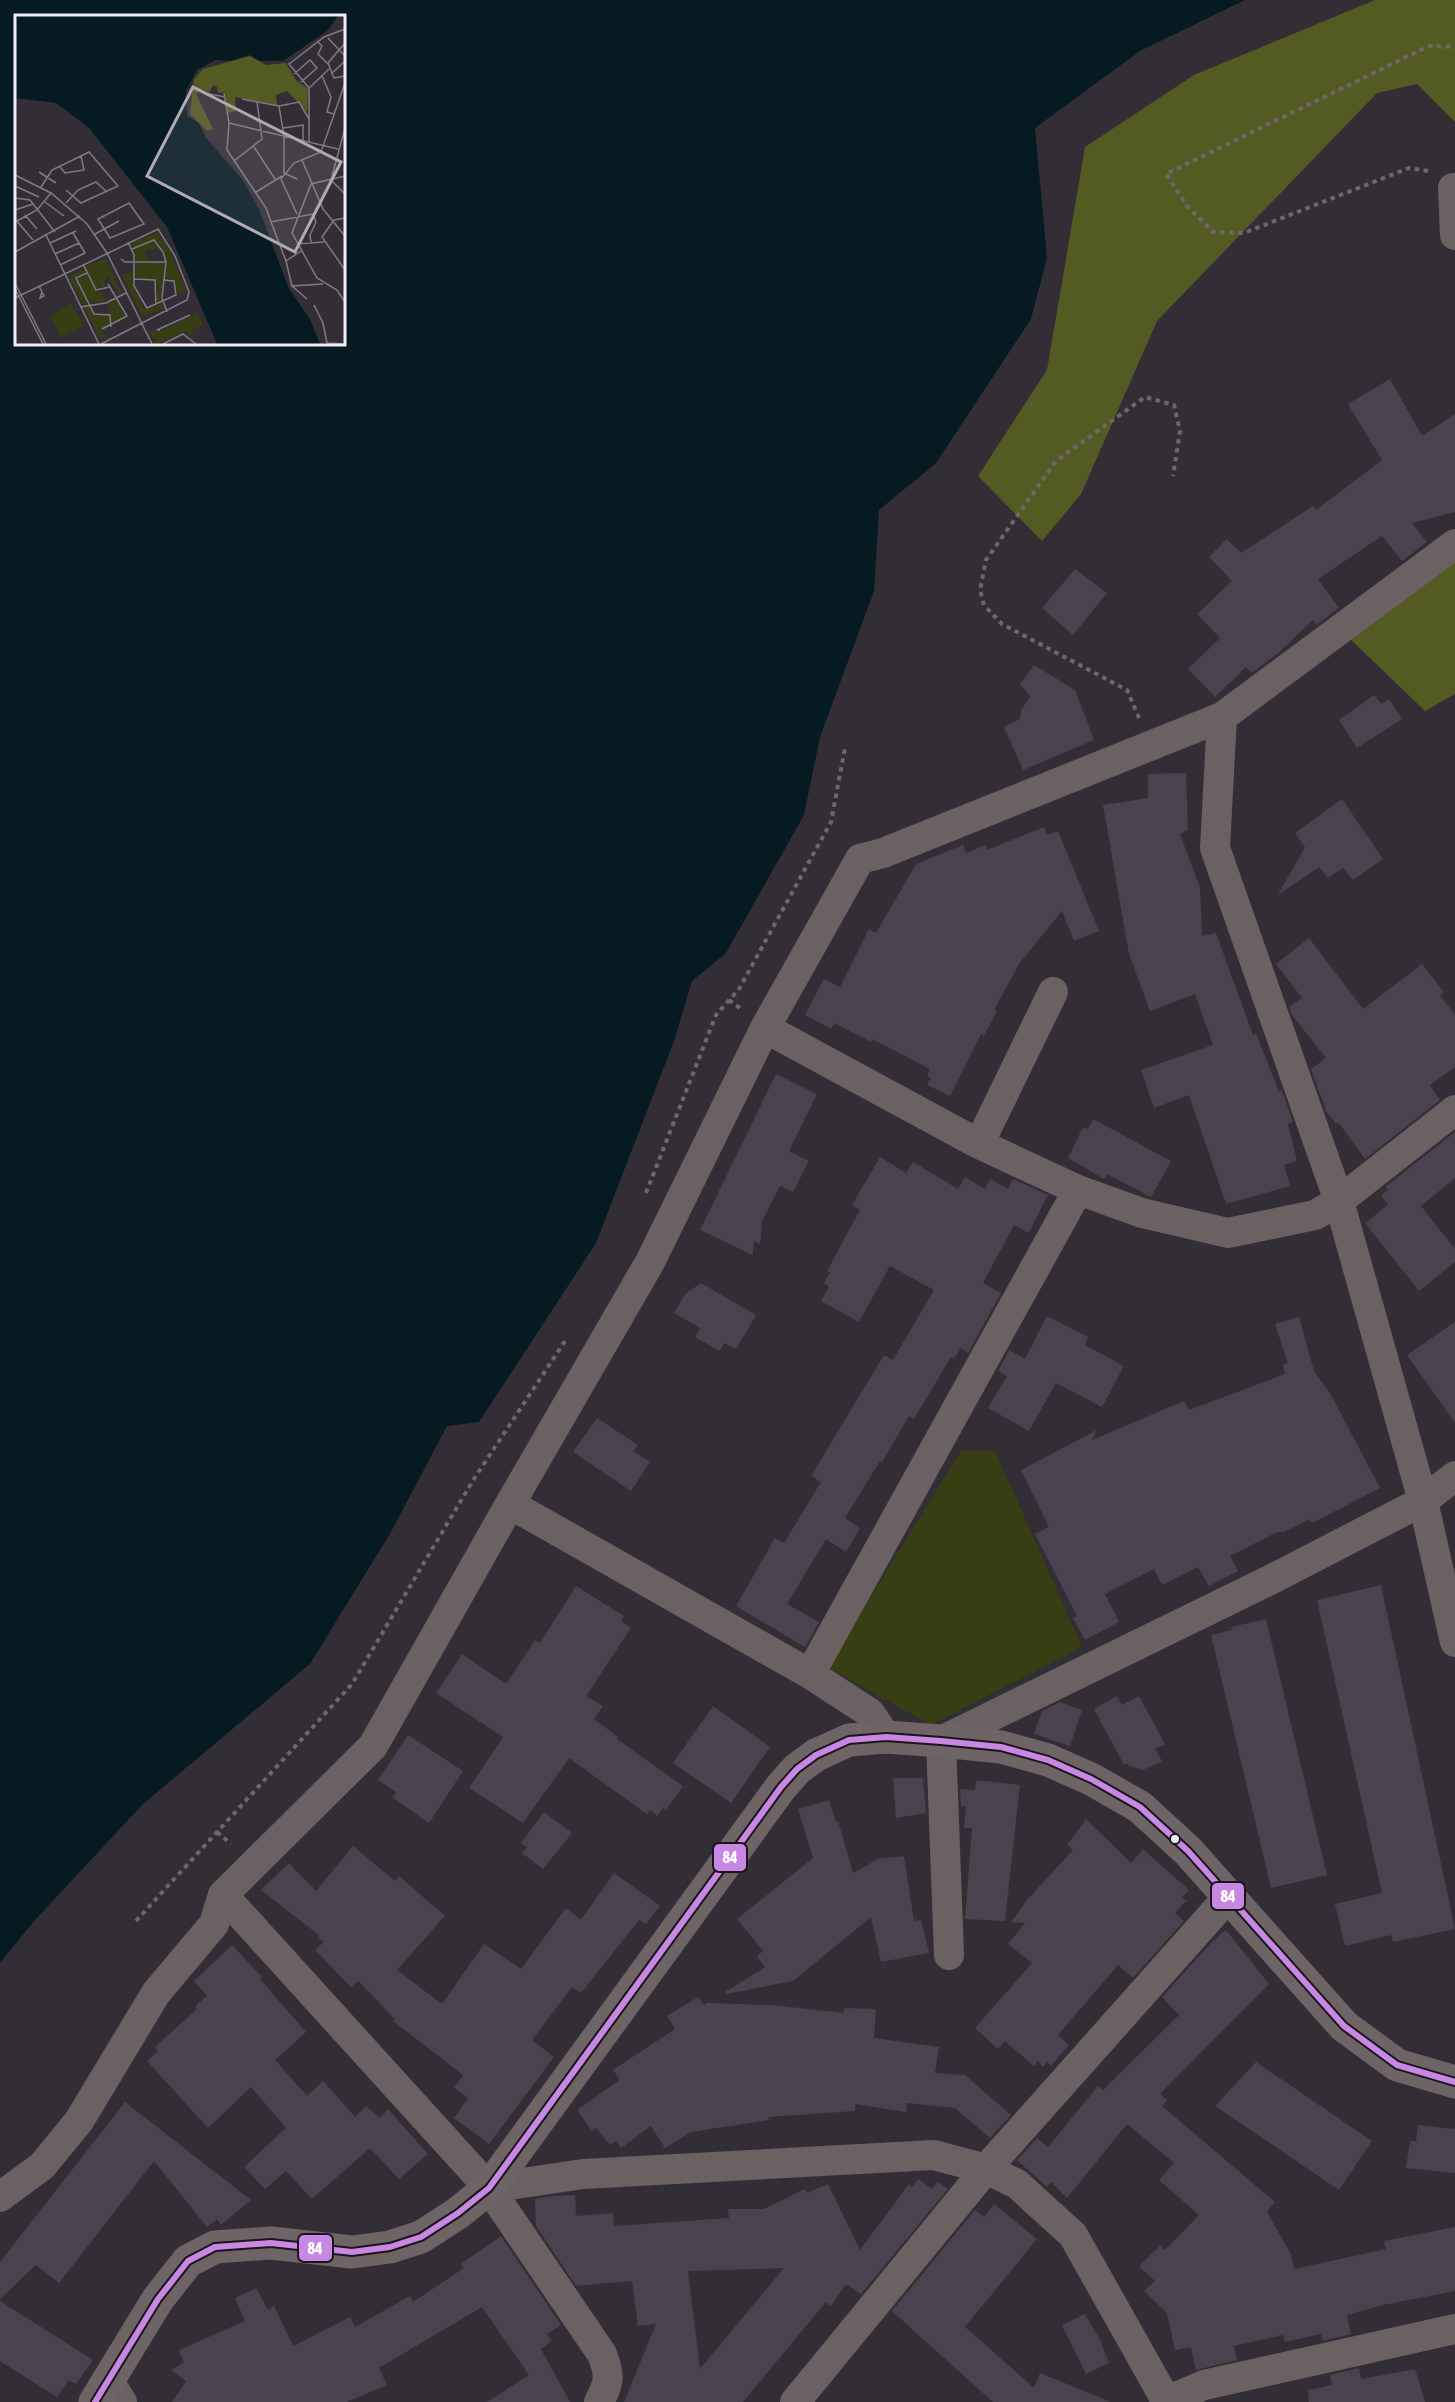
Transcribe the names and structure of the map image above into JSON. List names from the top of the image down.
{
  "lines": ["transit line 84"]
}
